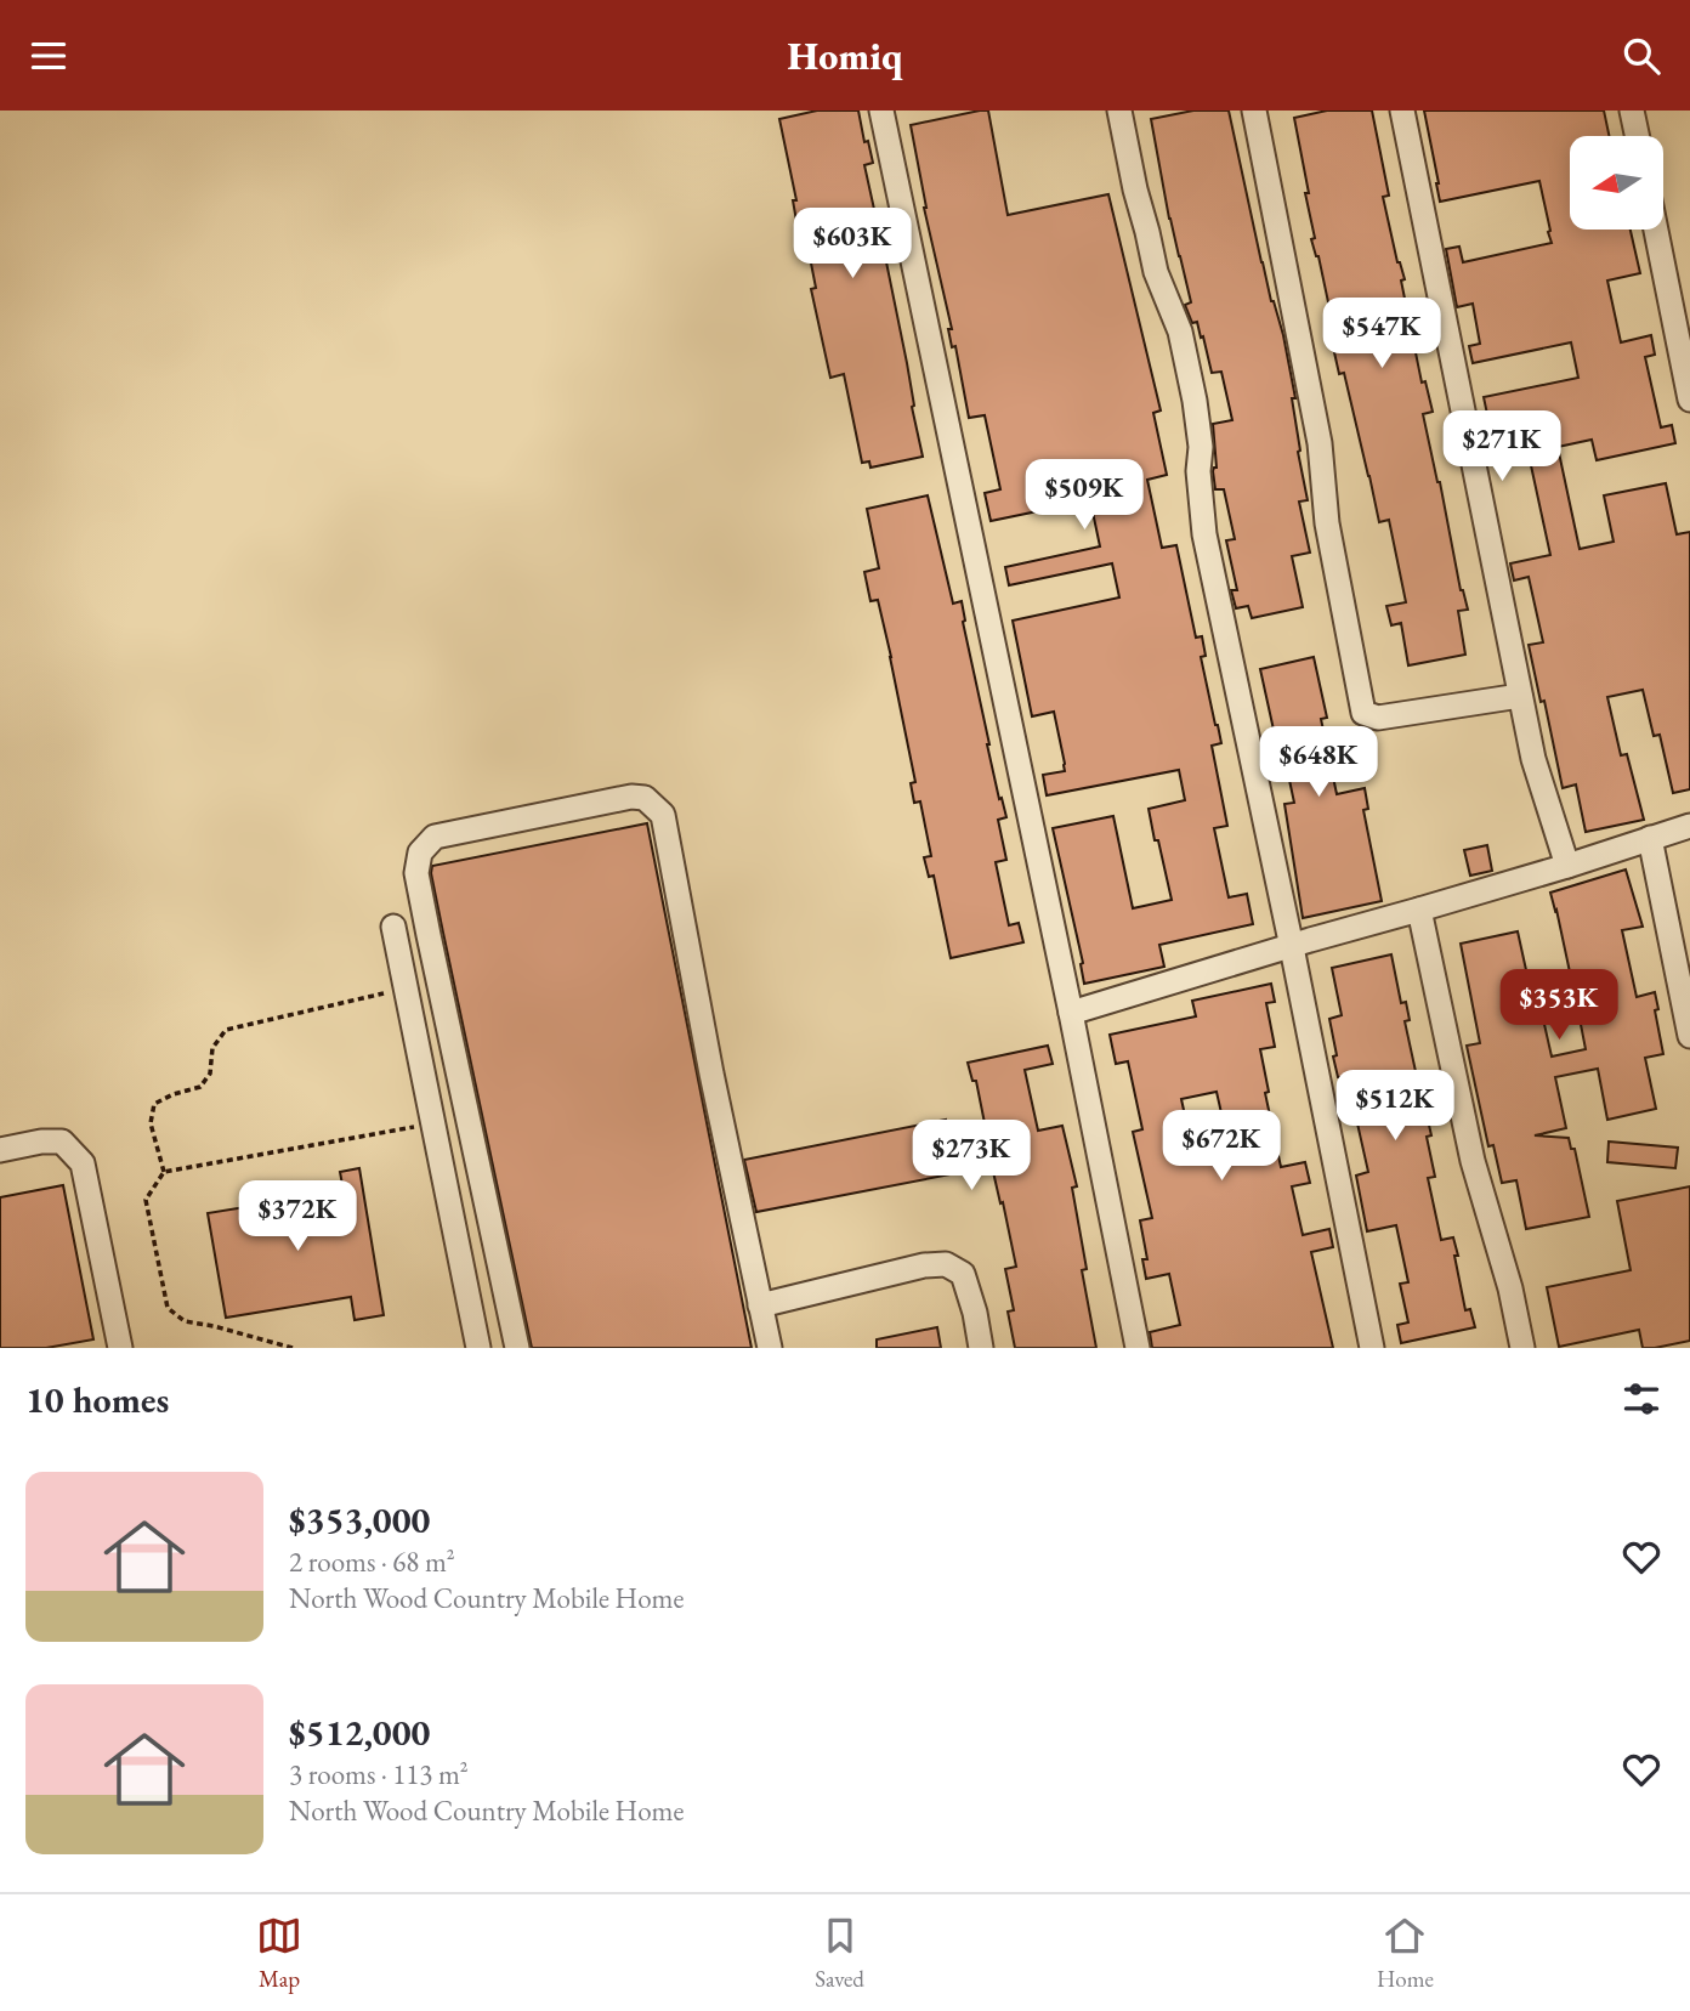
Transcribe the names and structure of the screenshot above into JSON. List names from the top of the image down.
{
  "north": "left",
  "page": {
    "header": "Homiq",
    "price": [
      "$603K",
      "$547K",
      "$271K",
      "$509K",
      "$648K",
      "$353K",
      "$512K",
      "$672K",
      "$273K",
      "$372K"
    ],
    "heading": "10 homes",
    "list": [
      {
        "name": "$353,000",
        "note": "2 rooms · 68 m² · North Wood Country Mobile Home"
      },
      {
        "name": "$512,000",
        "note": "3 rooms · 113 m² · North Wood Country Mobile Home"
      }
    ],
    "tabs": ["Map", "Saved", "Home"]
  }
}
